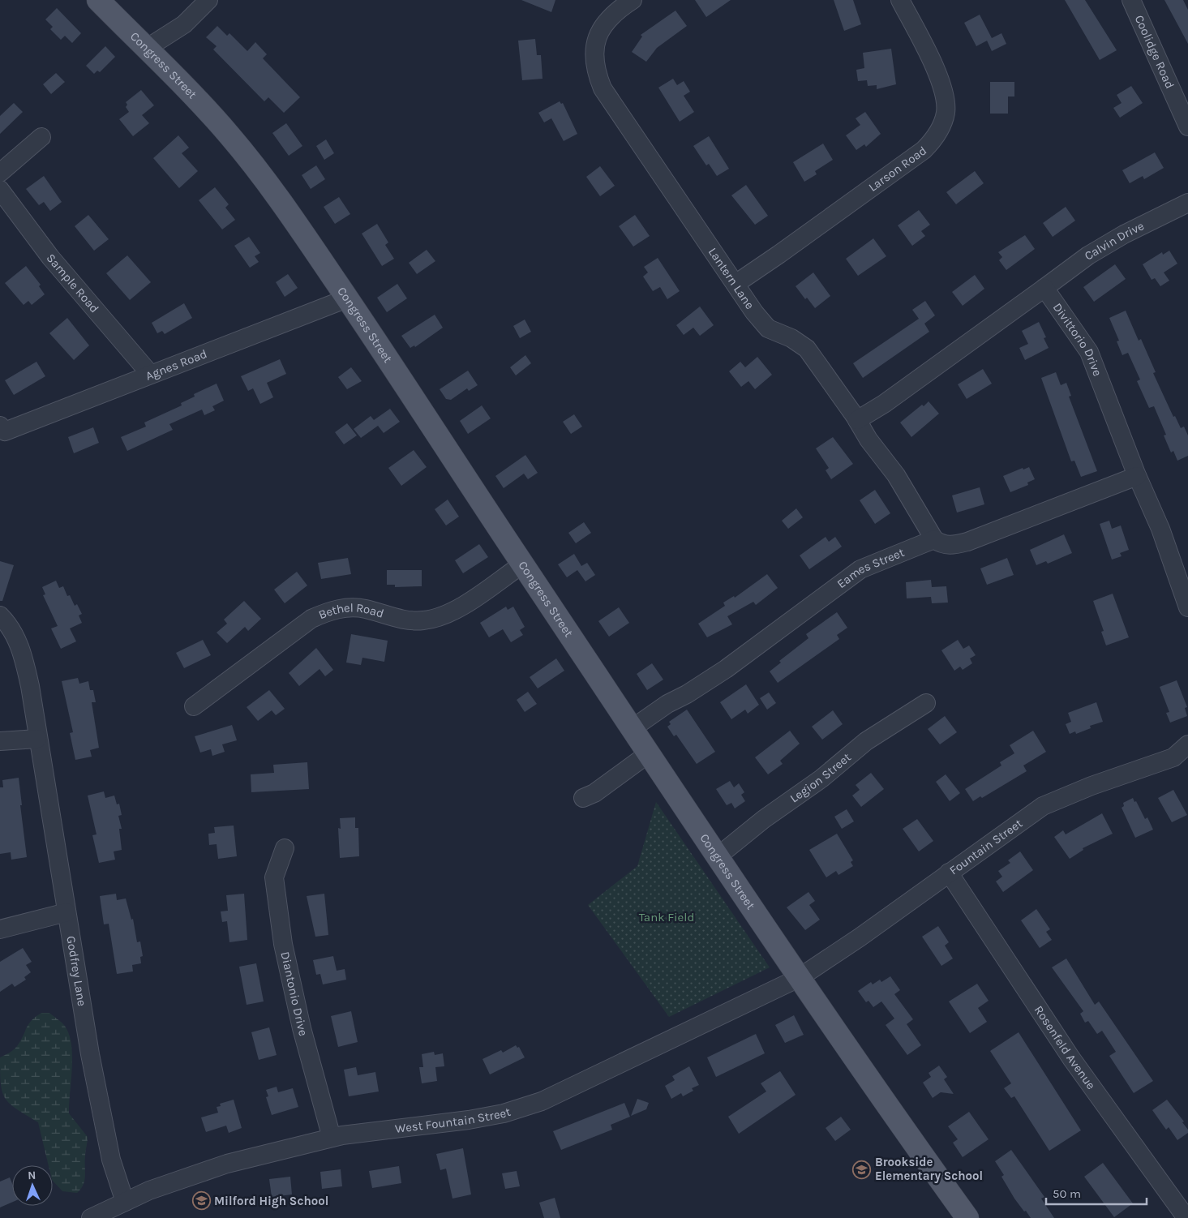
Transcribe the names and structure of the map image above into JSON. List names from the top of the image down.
{
  "streets": {
    "main road": ["Congress Street"],
    "street": [
      "Coolidge Road",
      "Larson Road",
      "Calvin Drive",
      "Lantern Lane",
      "Sample Road",
      "Divittorio Drive",
      "Agnes Road",
      "Eames Street",
      "Bethel Road",
      "Legion Street",
      "Fountain Street",
      "Godfrey Lane",
      "Diantonio Drive",
      "Rosenfeld Avenue",
      "West Fountain Street"
    ]
  },
  "crossings": [
    ["Congress Street", "Agnes Road"],
    ["Congress Street", "Eames Street"],
    ["Congress Street", "Bethel Road"],
    ["Congress Street", "Legion Street"],
    ["Congress Street", "Fountain Street"],
    ["Congress Street", "West Fountain Street"],
    ["Larson Road", "Lantern Lane"],
    ["Calvin Drive", "Divittorio Drive"],
    ["Lantern Lane", "Eames Street"],
    ["Sample Road", "Agnes Road"],
    ["Fountain Street", "Rosenfeld Avenue"],
    ["Fountain Street", "West Fountain Street"],
    ["Godfrey Lane", "West Fountain Street"],
    ["Diantonio Drive", "West Fountain Street"]
  ],
  "parks": ["Tank Field"],
  "places": {
    "school or university": ["Brookside Elementary School", "Milford High School"]
  },
  "scale_bar": "50 m",
  "north": "top"
}
